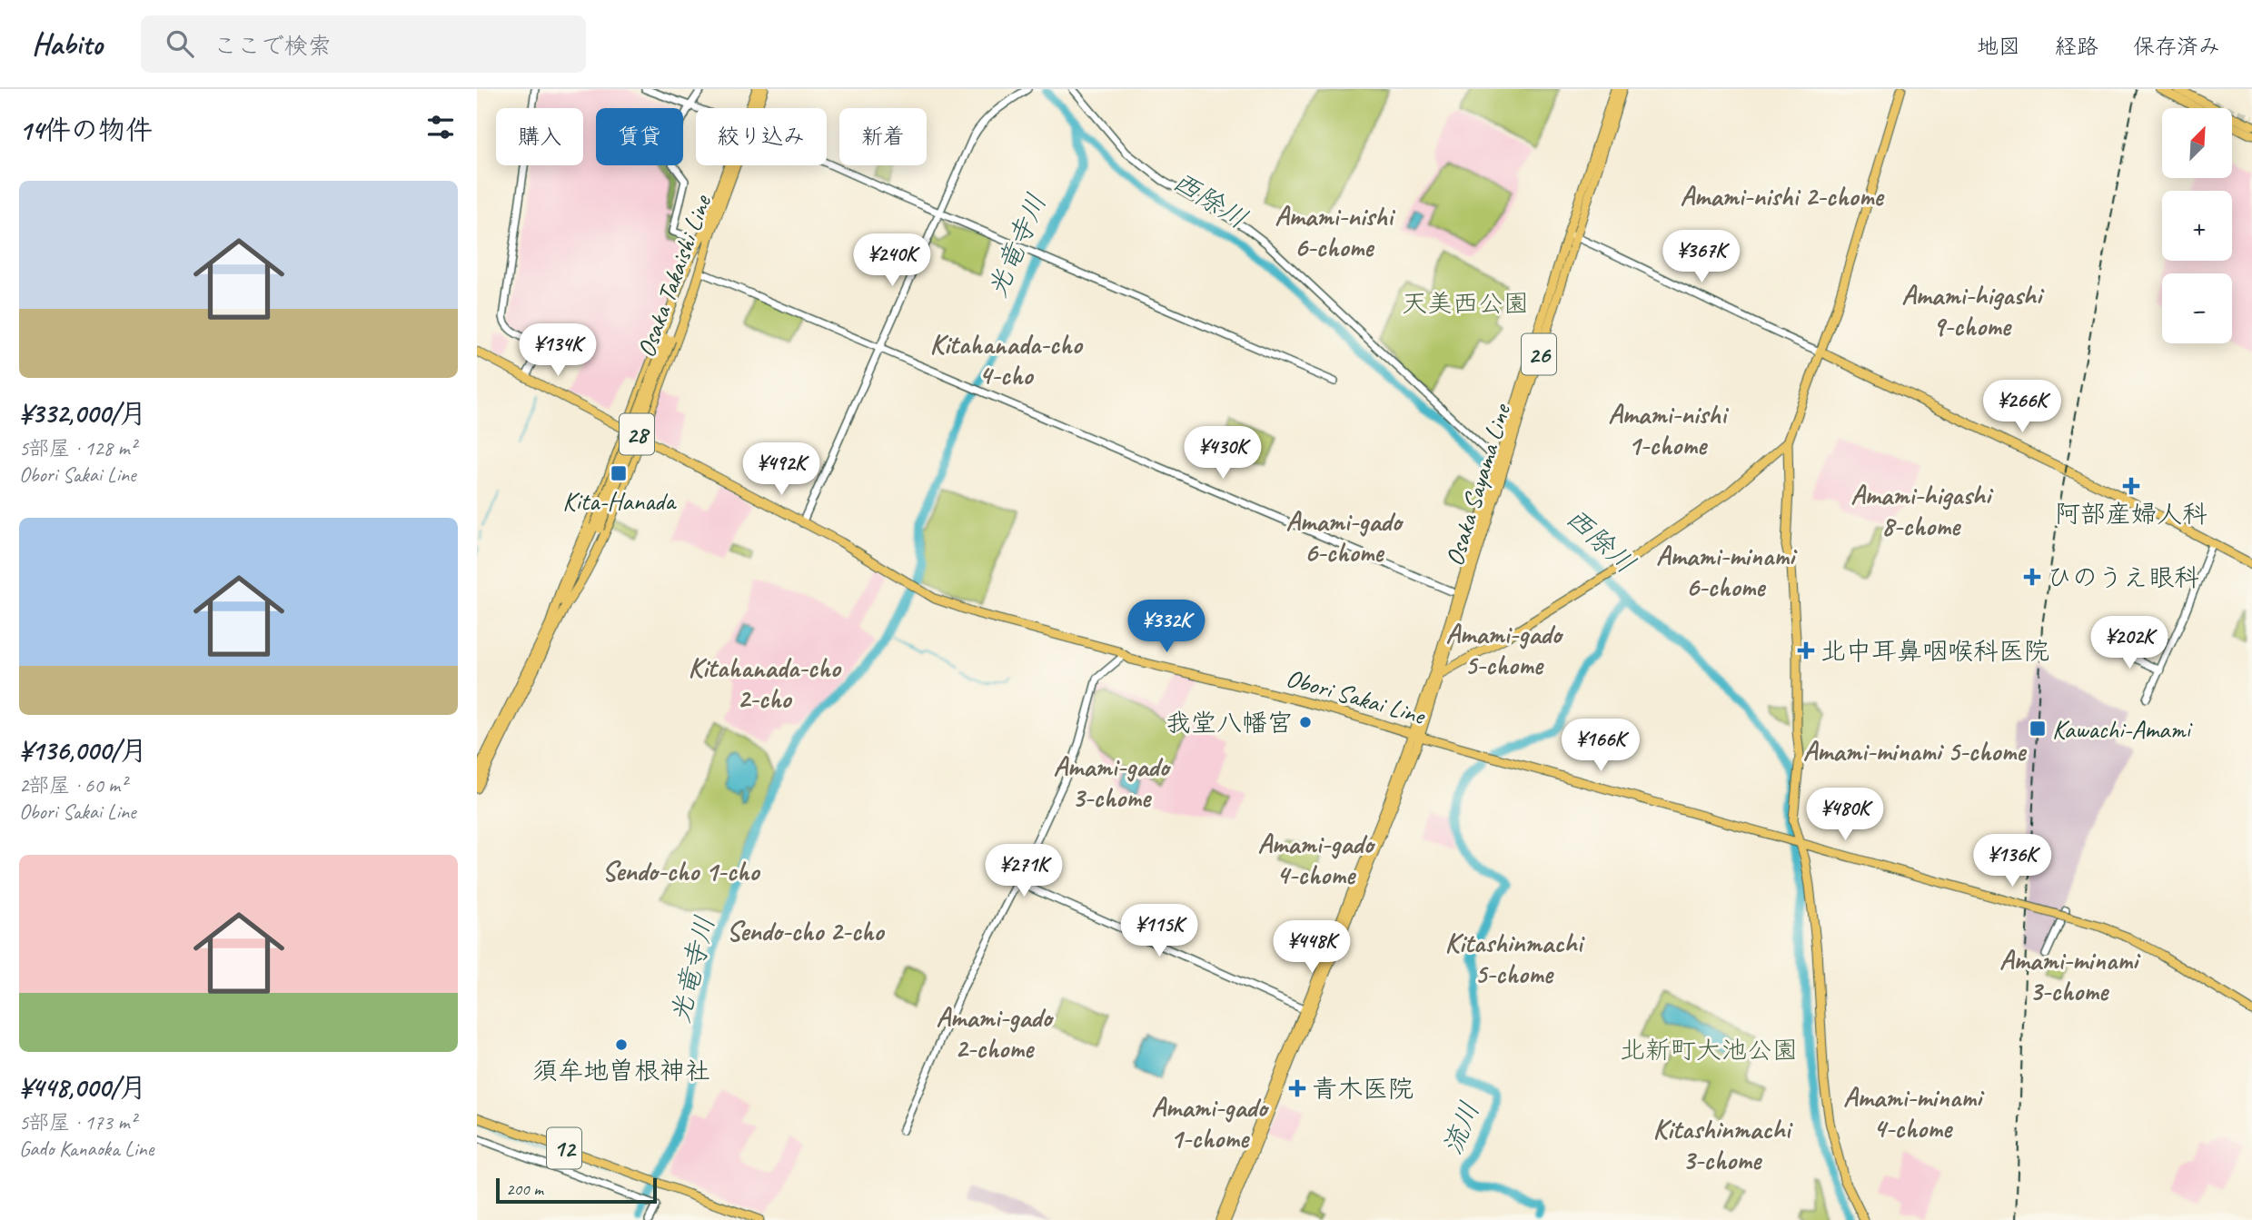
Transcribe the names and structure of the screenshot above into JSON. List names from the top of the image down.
{
  "streets": {
    "main road": [
      "Osaka Takaishi Line",
      "26",
      "28",
      "Osaka Sayama Line",
      "Obori Sakai Line",
      "12"
    ]
  },
  "crossings": [
    ["Osaka Sayama Line", "Obori Sakai Line"]
  ],
  "districts": [
    "Amami-nishi 2-chome",
    "Amami-nishi 6-chome",
    "Amami-higashi 9-chome",
    "Kitahanada-cho 4-cho",
    "Amami-nishi 1-chome",
    "Amami-higashi 8-chome",
    "Amami-gado 6-chome",
    "Amami-minami 6-chome",
    "Amami-gado 5-chome",
    "Kitahanada-cho 2-cho",
    "Amami-minami 5-chome",
    "Amami-gado 3-chome",
    "Amami-gado 4-chome",
    "Sendo-cho 1-cho",
    "Sendo-cho 2-cho",
    "Kitashinmachi 5-chome",
    "Amami-minami 3-chome",
    "Amami-gado 2-chome",
    "Amami-minami 4-chome",
    "Amami-gado 1-chome",
    "Kitashinmachi 3-chome"
  ],
  "water": ["西除川", "光竜寺川", "流川"],
  "parks": ["天美西公園", "北新町大池公園"],
  "places": {
    "transit": ["Kita-Hanada", "Kawachi-Amami"],
    "health": [
      "阿部産婦人科",
      "ひのうえ眼科",
      "北中耳鼻咽喉科医院",
      "青木医院"
    ],
    "other": ["我堂八幡宮", "須牟地曽根神社"]
  },
  "scale_bar": "200 m",
  "north": "top right",
  "page": {
    "header": "Habito",
    "search": "ここで検索",
    "nav": ["地図", "経路", "保存済み"],
    "heading": "14件の物件",
    "map_buttons": ["+", "−"],
    "chip": [
      "購入",
      "賃貸",
      "絞り込み",
      "新着"
    ],
    "list": [
      {
        "name": "¥332,000/月",
        "note": "5部屋 · 128 m² · Obori Sakai Line"
      },
      {
        "name": "¥136,000/月",
        "note": "2部屋 · 60 m² · Obori Sakai Line"
      },
      {
        "name": "¥448,000/月",
        "note": "5部屋 · 173 m² · Gado Kanaoka Line"
      }
    ],
    "price": [
      "¥367K",
      "¥240K",
      "¥134K",
      "¥266K",
      "¥430K",
      "¥492K",
      "¥332K",
      "¥202K",
      "¥166K",
      "¥480K",
      "¥136K",
      "¥271K",
      "¥115K",
      "¥448K"
    ],
    "scale": "200 m"
  }
}
